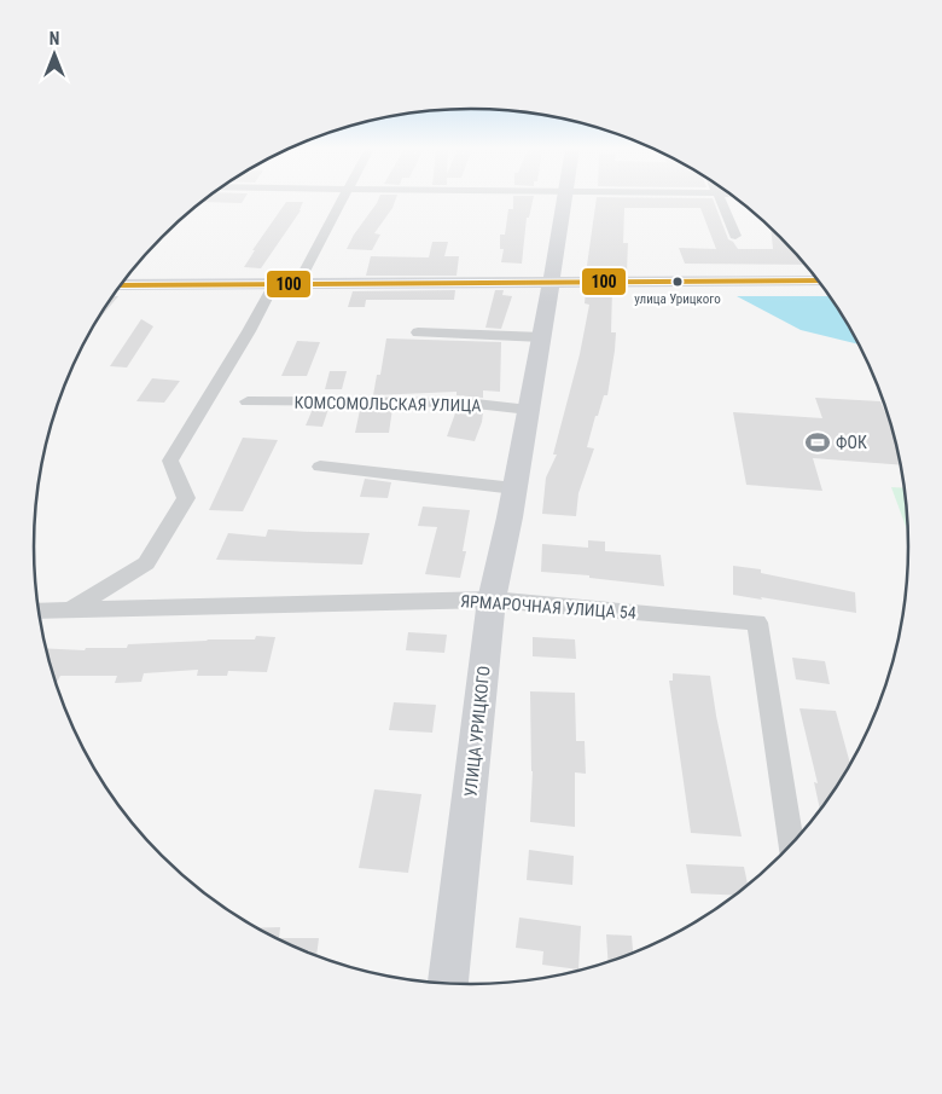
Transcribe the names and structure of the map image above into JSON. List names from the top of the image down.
{
  "streets": {
    "street": ["КОМСОМОЛЬСКАЯ УЛИЦА", "ЯРМАРОЧНАЯ УЛИЦА 54", "УЛИЦА УРИЦКОГО"]
  },
  "crossings": [
    ["КОМСОМОЛЬСКАЯ УЛИЦА", "УЛИЦА УРИЦКОГО"],
    ["ЯРМАРОЧНАЯ УЛИЦА 54", "УЛИЦА УРИЦКОГО"]
  ],
  "places": {
    "other": ["улица Урицкого"],
    "sports": ["ФОК"]
  },
  "lines": ["transit line 100"],
  "north": "top"
}
